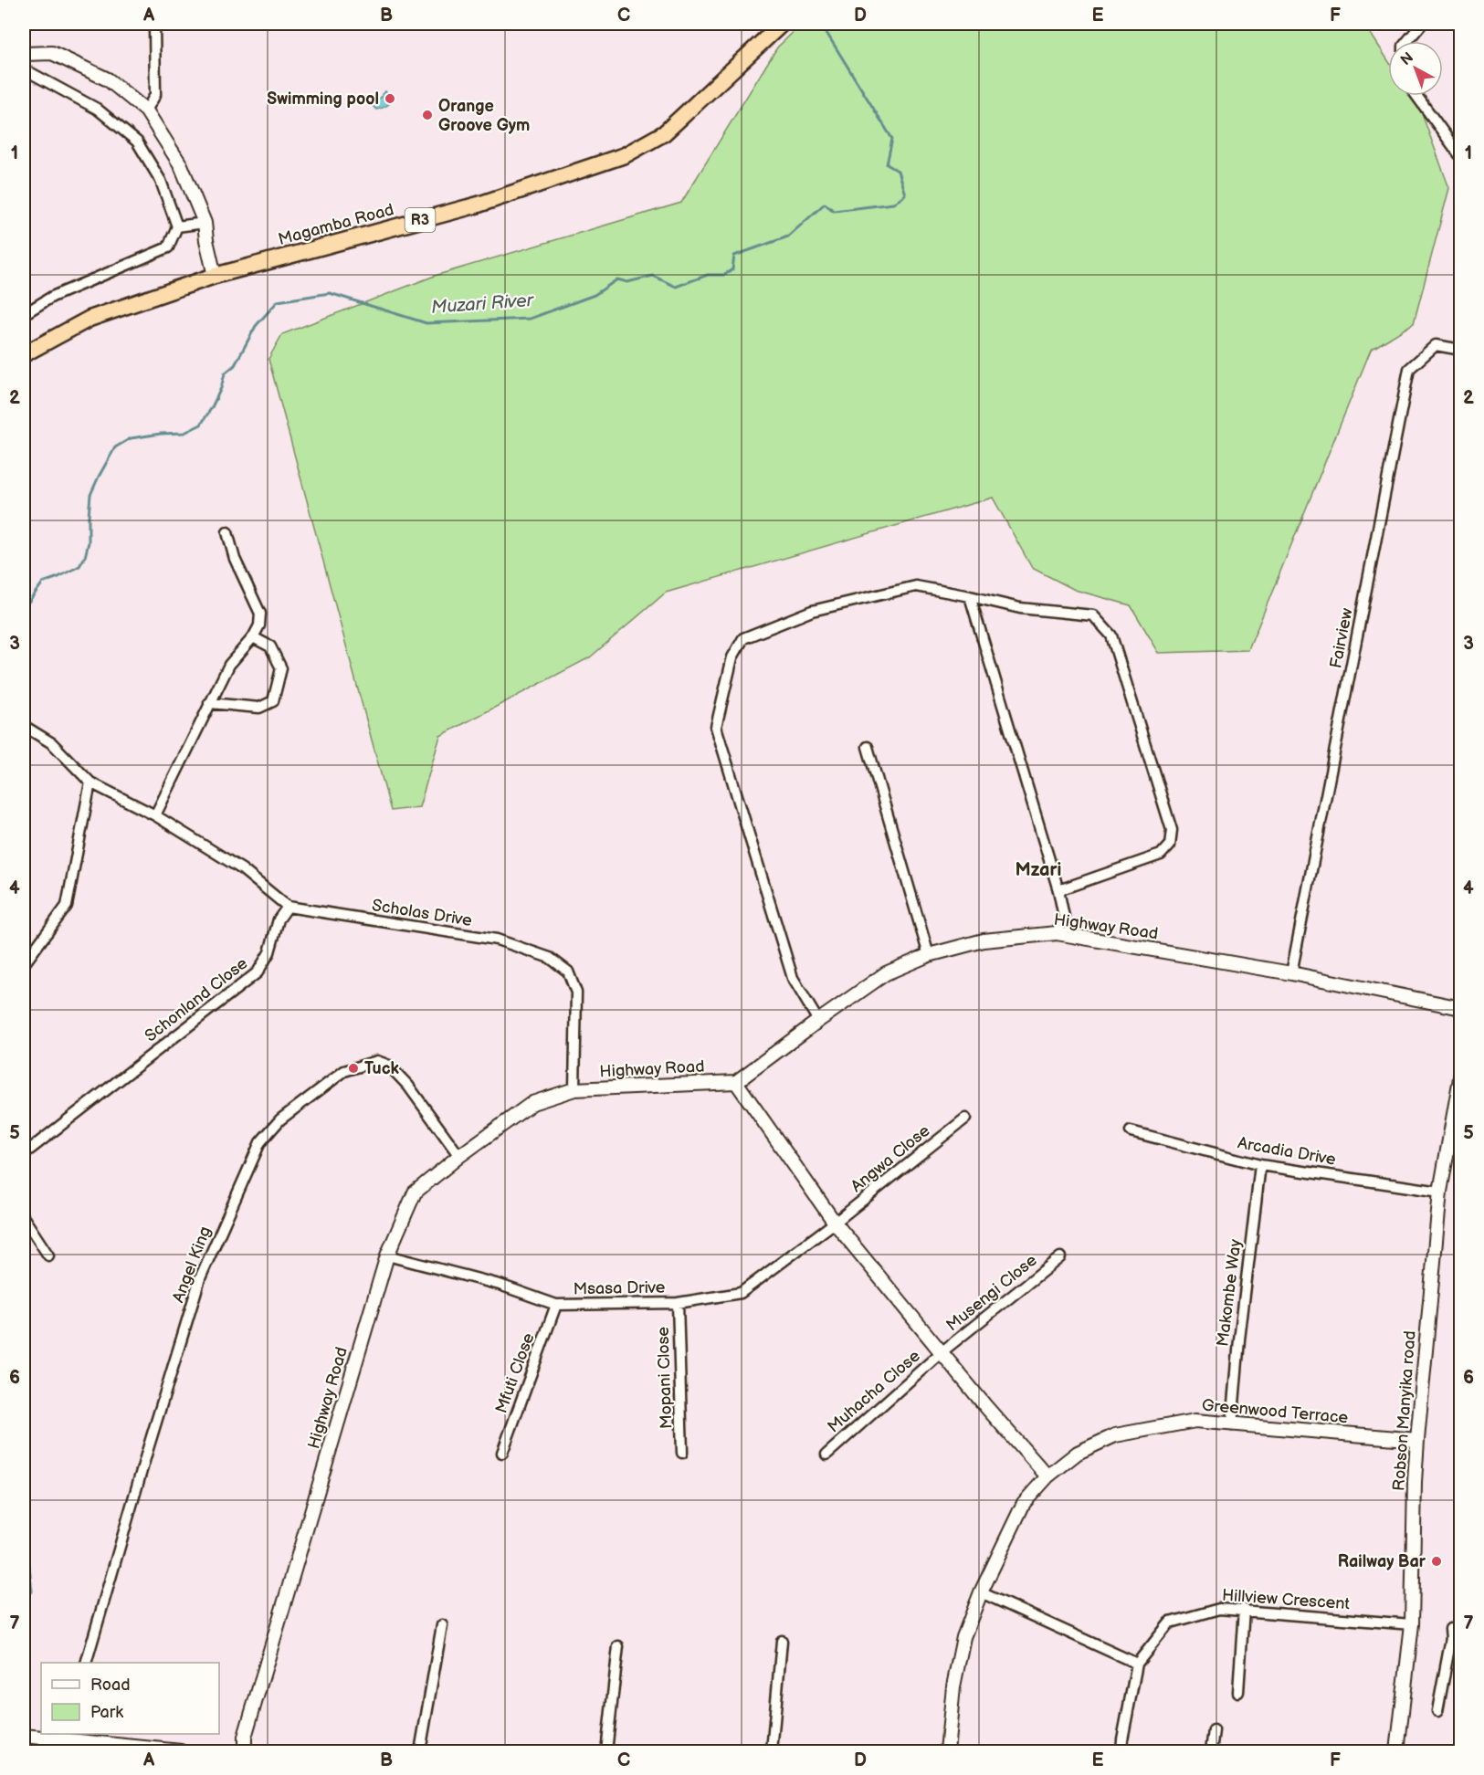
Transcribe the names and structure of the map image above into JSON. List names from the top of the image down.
{
  "streets": {
    "highway": ["R3", "Magamba Road"],
    "street": [
      "Fairview",
      "Scholas Drive",
      "Highway Road",
      "Schonland Close",
      "Arcadia Drive",
      "Angwa Close",
      "Angel King",
      "Msasa Drive",
      "Musengi Close",
      "Makombe Way",
      "Mfuti Close",
      "Mopani Close",
      "Muhacha Close",
      "Robson Manyika road",
      "Greenwood Terrace",
      "Hillview Crescent"
    ]
  },
  "crossings": [
    ["Fairview", "Highway Road"],
    ["Scholas Drive", "Highway Road"],
    ["Scholas Drive", "Schonland Close"],
    ["Highway Road", "Angel King"],
    ["Highway Road", "Msasa Drive"],
    ["Arcadia Drive", "Makombe Way"],
    ["Arcadia Drive", "Robson Manyika road"],
    ["Angwa Close", "Msasa Drive"],
    ["Msasa Drive", "Mfuti Close"],
    ["Msasa Drive", "Mopani Close"],
    ["Musengi Close", "Muhacha Close"],
    ["Makombe Way", "Greenwood Terrace"],
    ["Robson Manyika road", "Greenwood Terrace"],
    ["Robson Manyika road", "Hillview Crescent"]
  ],
  "districts": ["Mzari"],
  "water": ["Muzari River"],
  "places": [
    "Swimming pool",
    "Orange Groove Gym",
    "Tuck",
    "Railway Bar"
  ],
  "legend": ["Road", "Park"],
  "north": "top left",
  "grid": {
    "columns": [
      "A",
      "B",
      "C",
      "D",
      "E",
      "F"
    ],
    "rows": [
      "1",
      "2",
      "3",
      "4",
      "5",
      "6",
      "7"
    ]
  }
}
